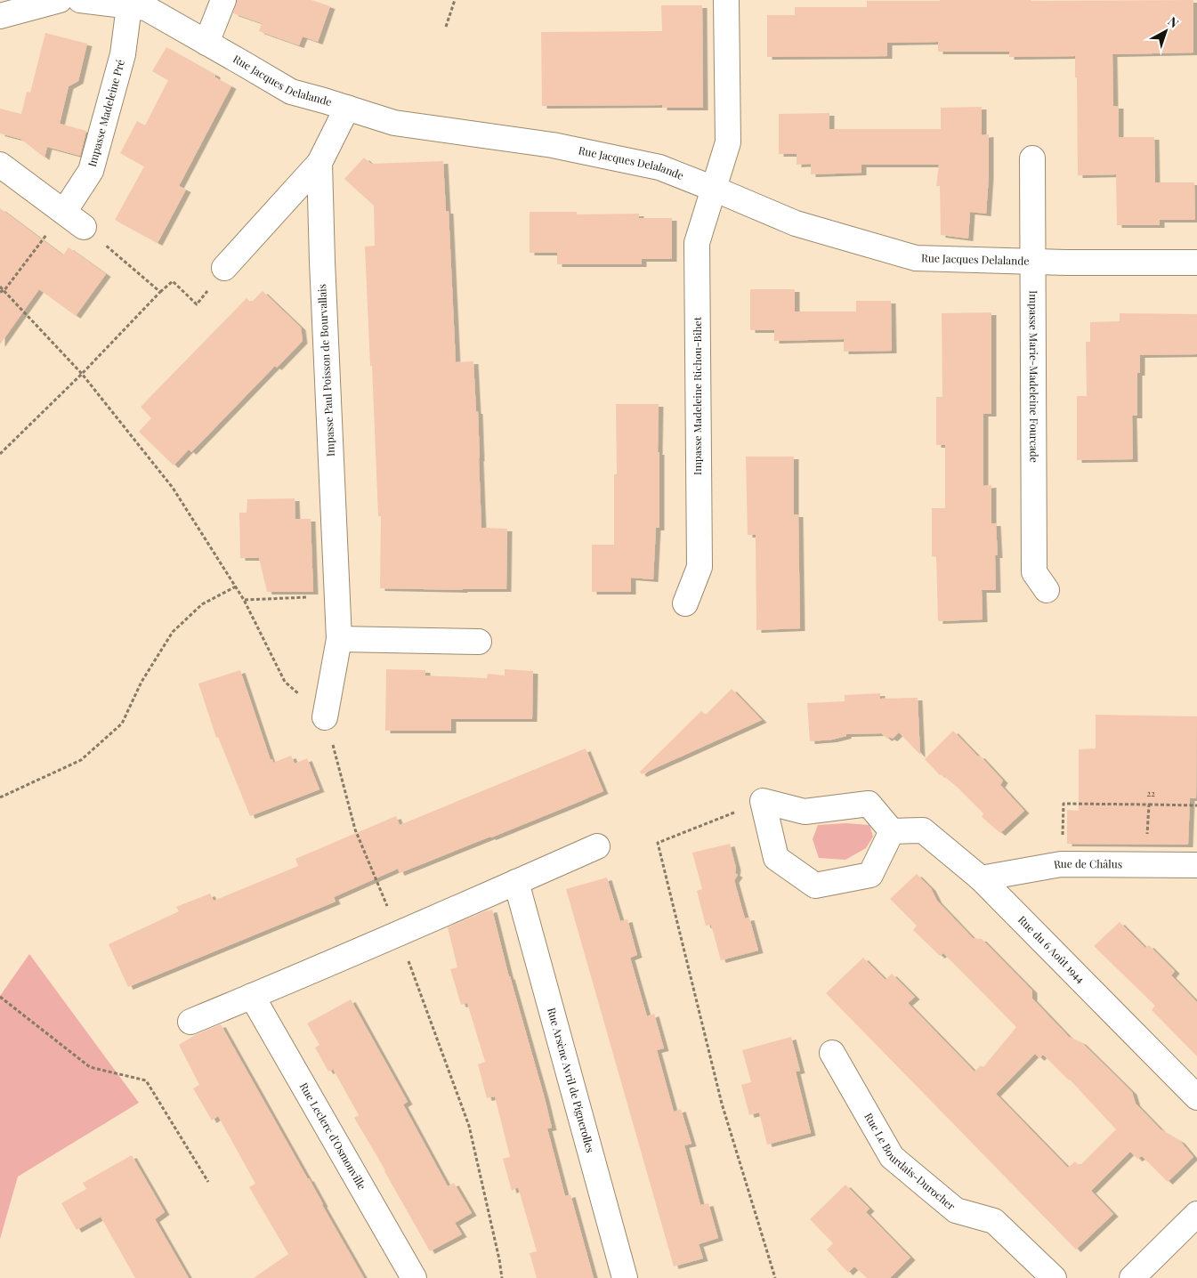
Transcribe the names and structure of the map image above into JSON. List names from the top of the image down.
{
  "streets": {
    "street": [
      "Rue Jacques Delalande",
      "Impasse Madeleine Pré",
      "Impasse Paul Poisson de Bourvallais",
      "Impasse Marie-Madeleine Fourcade",
      "Impasse Madeleine Richou-Bihet",
      "Rue de Châlus",
      "Rue du 6 Août 1944",
      "Rue Arsène Avril de Pignerolles",
      "Rue Leclerc d'Osmonville",
      "Rue Le Bourdais-Durocher"
    ]
  },
  "crossings": [
    ["Rue Jacques Delalande", "Impasse Madeleine Pré"],
    ["Rue Jacques Delalande", "Impasse Paul Poisson de Bourvallais"],
    ["Rue Jacques Delalande", "Impasse Marie-Madeleine Fourcade"],
    ["Rue Jacques Delalande", "Impasse Madeleine Richou-Bihet"],
    ["Rue de Châlus", "Rue du 6 Août 1944"]
  ],
  "house_numbers": ["22"],
  "north": "top right"
}
